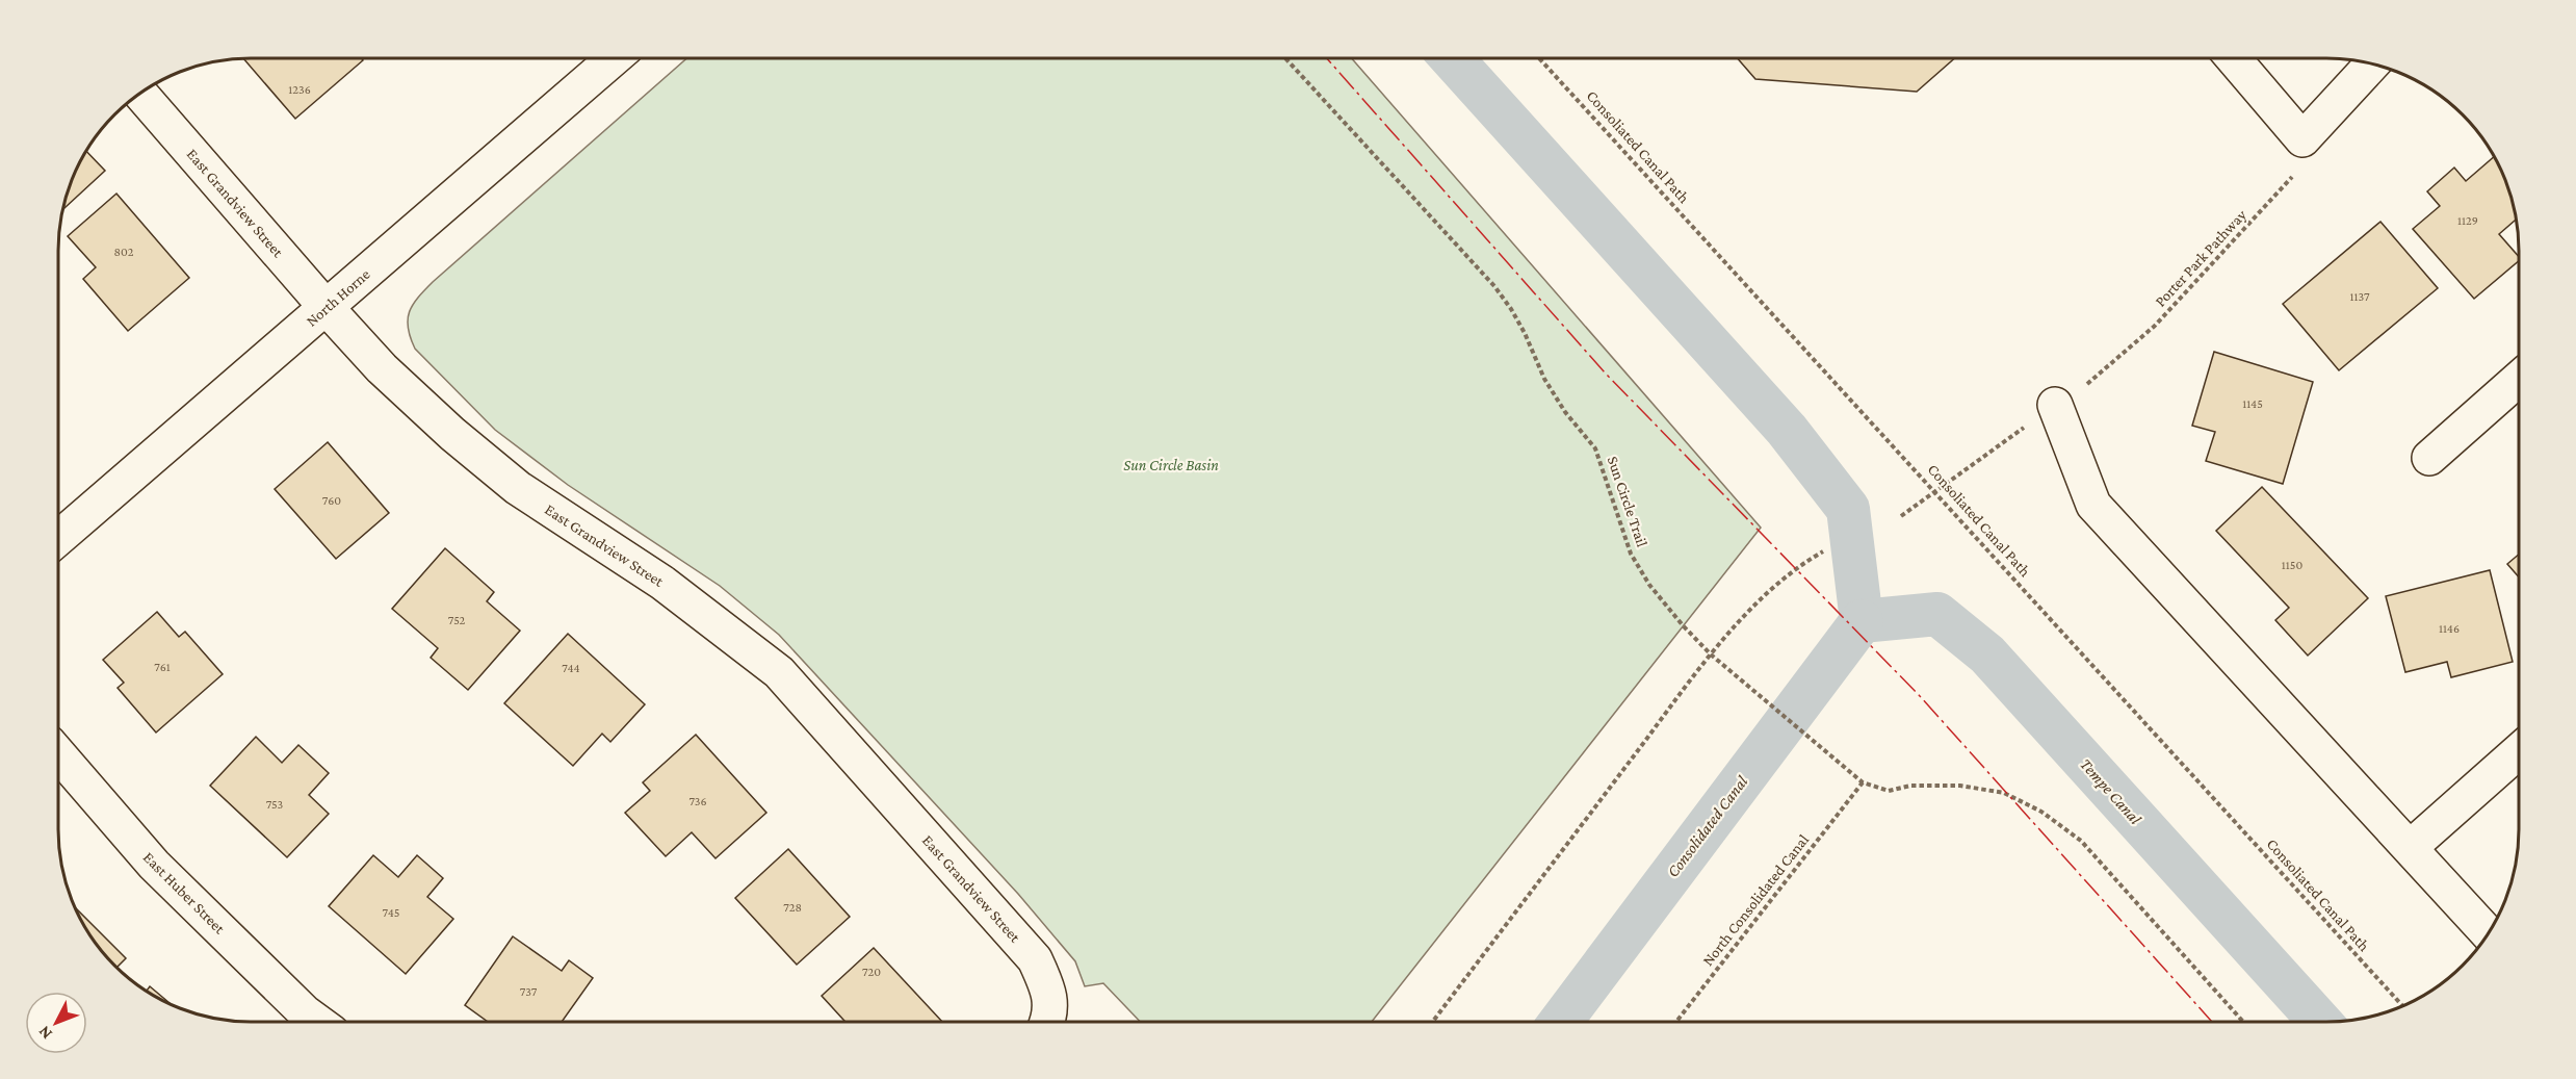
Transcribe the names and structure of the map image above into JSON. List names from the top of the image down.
{
  "streets": {
    "street": ["East Grandview Street", "North Horne", "East Huber Street"],
    "path": [
      "Consoliated Canal Path",
      "Porter Park Pathway",
      "Sun Circle Trail",
      "North Consolidated Canal"
    ]
  },
  "crossings": [
    ["Consoliated Canal Path", "Porter Park Pathway"],
    ["East Grandview Street", "North Horne"],
    ["Sun Circle Trail", "North Consolidated Canal"]
  ],
  "water": ["Tempe Canal", "Consolidated Canal"],
  "parks": ["Sun Circle Basin"],
  "house_numbers": [
    "1236",
    "1129",
    "802",
    "1137",
    "1145",
    "760",
    "1150",
    "752",
    "1146",
    "761",
    "744",
    "736",
    "753",
    "728",
    "745",
    "720",
    "737"
  ],
  "north": "bottom left"
}
